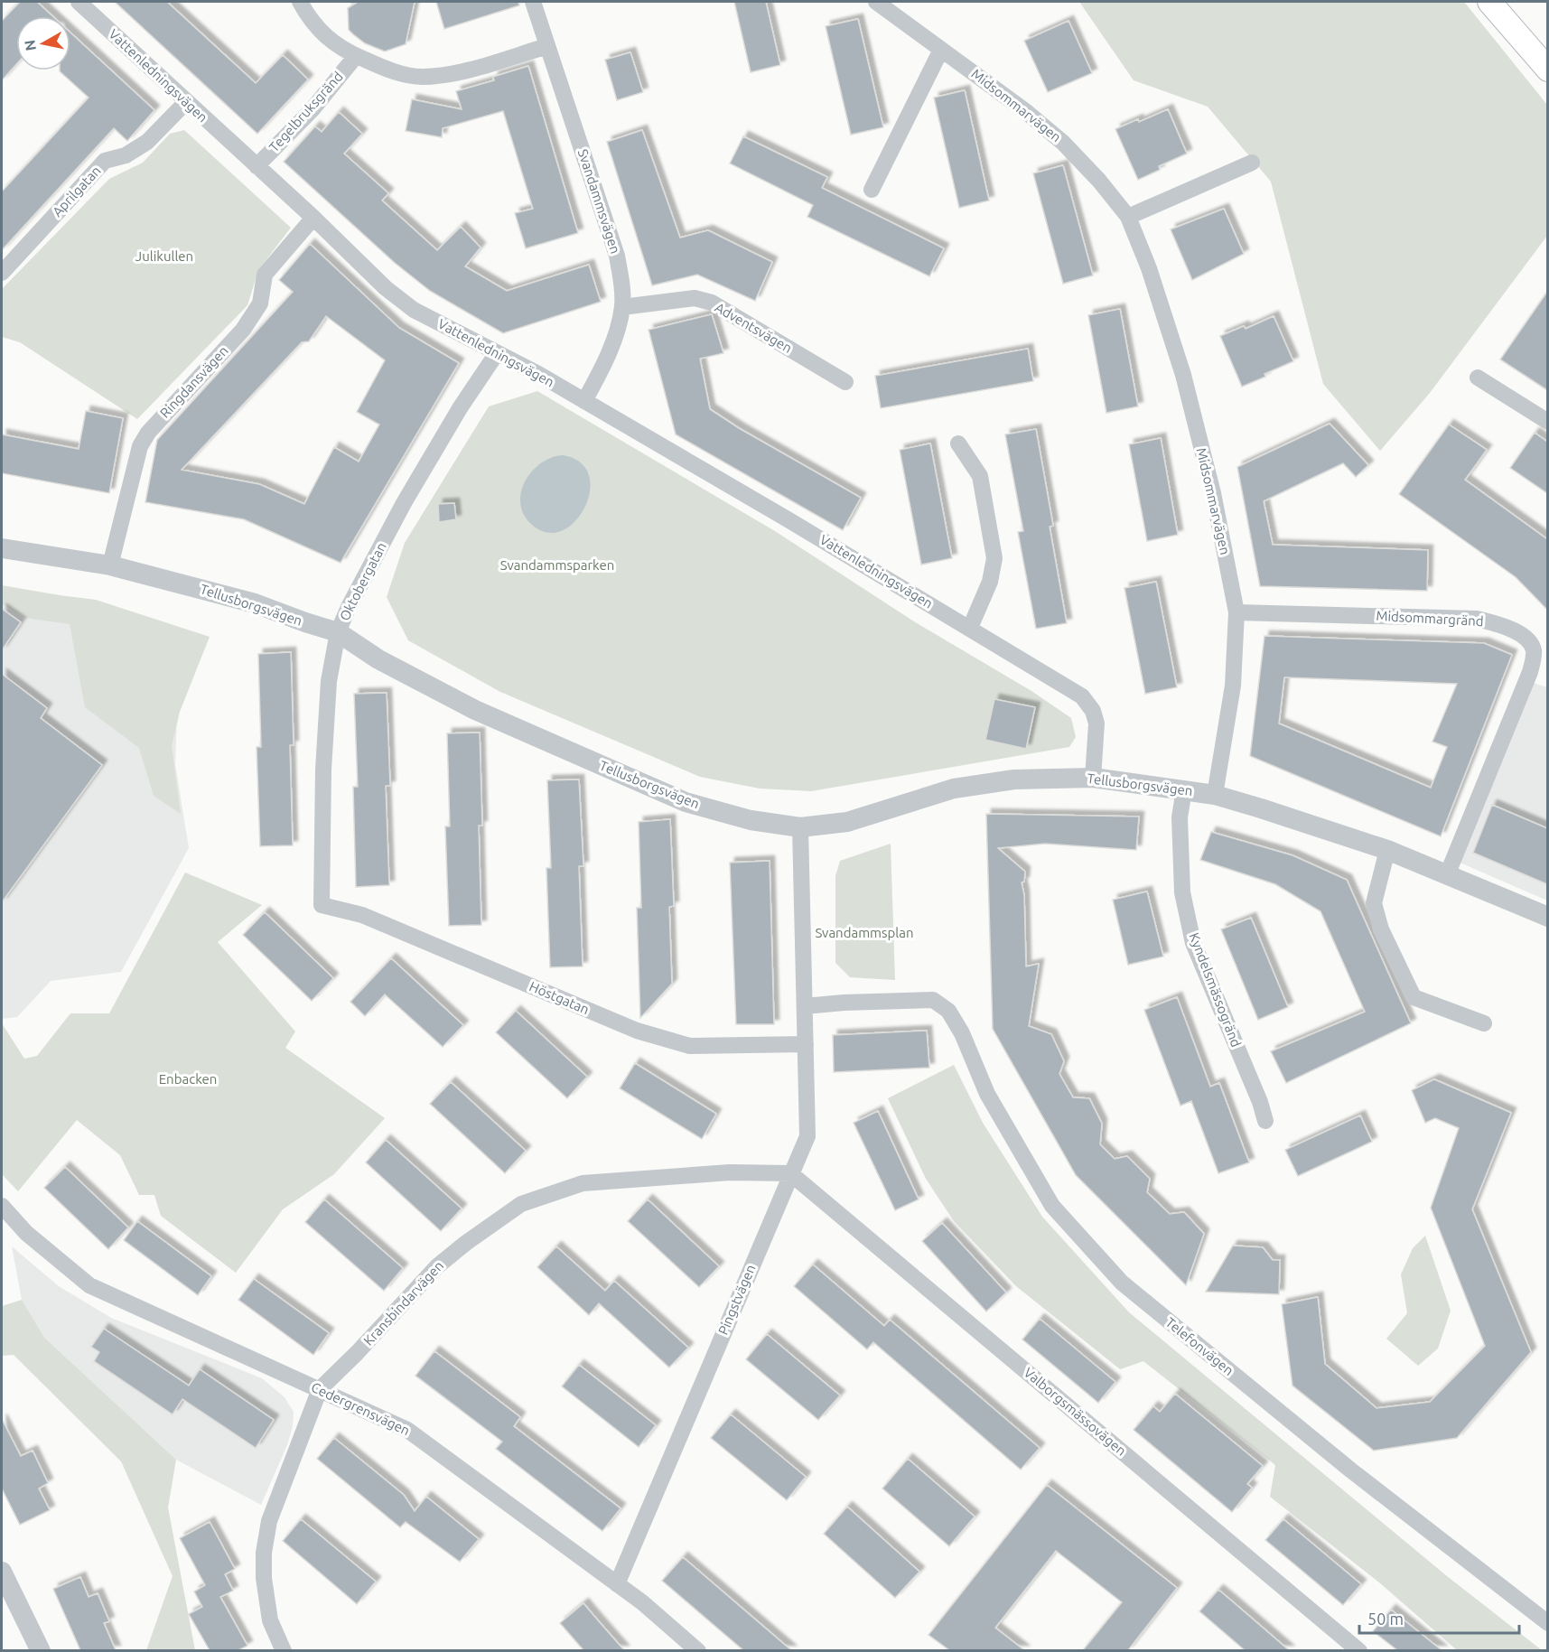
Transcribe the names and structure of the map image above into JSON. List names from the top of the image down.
{
  "streets": {
    "street": [
      "Vattenledningsvägen",
      "Midsommarvägen",
      "Tegelbruksgränd",
      "Aprilgatan",
      "Svandammsvägen",
      "Adventsvägen",
      "Ringdansvägen",
      "Oktobergatan",
      "Tellusborgsvägen",
      "Midsommargränd",
      "Kyndelsmässogränd",
      "Höstgatan",
      "Pingstvägen",
      "Kransbindarvägen",
      "Telefonvägen",
      "Cedergrensvägen",
      "Valborgsmässovägen"
    ]
  },
  "crossings": [
    ["Vattenledningsvägen", "Tegelbruksgränd"],
    ["Vattenledningsvägen", "Aprilgatan"],
    ["Vattenledningsvägen", "Svandammsvägen"],
    ["Vattenledningsvägen", "Ringdansvägen"],
    ["Vattenledningsvägen", "Oktobergatan"],
    ["Vattenledningsvägen", "Tellusborgsvägen"],
    ["Midsommarvägen", "Tellusborgsvägen"],
    ["Midsommarvägen", "Midsommargränd"],
    ["Svandammsvägen", "Adventsvägen"],
    ["Ringdansvägen", "Tellusborgsvägen"],
    ["Oktobergatan", "Tellusborgsvägen"],
    ["Oktobergatan", "Höstgatan"],
    ["Tellusborgsvägen", "Midsommargränd"],
    ["Tellusborgsvägen", "Kyndelsmässogränd"],
    ["Höstgatan", "Pingstvägen"],
    ["Pingstvägen", "Kransbindarvägen"],
    ["Pingstvägen", "Telefonvägen"],
    ["Pingstvägen", "Cedergrensvägen"],
    ["Pingstvägen", "Valborgsmässovägen"],
    ["Kransbindarvägen", "Cedergrensvägen"],
    ["Kransbindarvägen", "Valborgsmässovägen"]
  ],
  "parks": [
    "Julikullen",
    "Svandammsparken",
    "Svandammsplan",
    "Enbacken"
  ],
  "scale_bar": "50 m",
  "north": "left"
}
